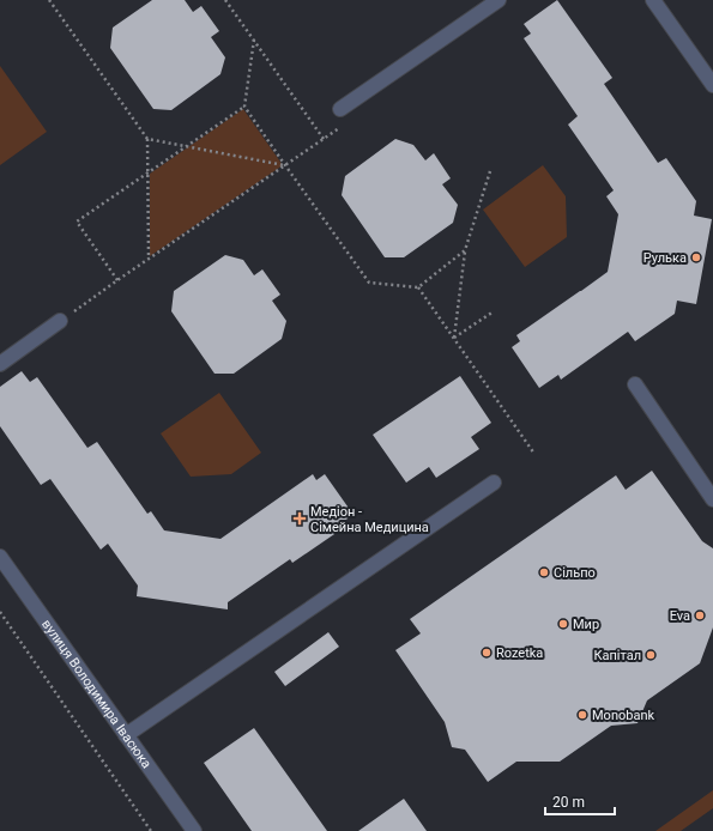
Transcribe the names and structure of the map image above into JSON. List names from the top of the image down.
{
  "streets": {
    "street": ["вулиця Володимира Івасюка"]
  },
  "places": {
    "other": [
      "Рулька",
      "Сільпо",
      "Eva",
      "Мир",
      "Rozetka",
      "Капітал",
      "Monobank"
    ],
    "health": ["Медіон - Сімейна Медицина"]
  },
  "scale_bar": "20 m"
}
